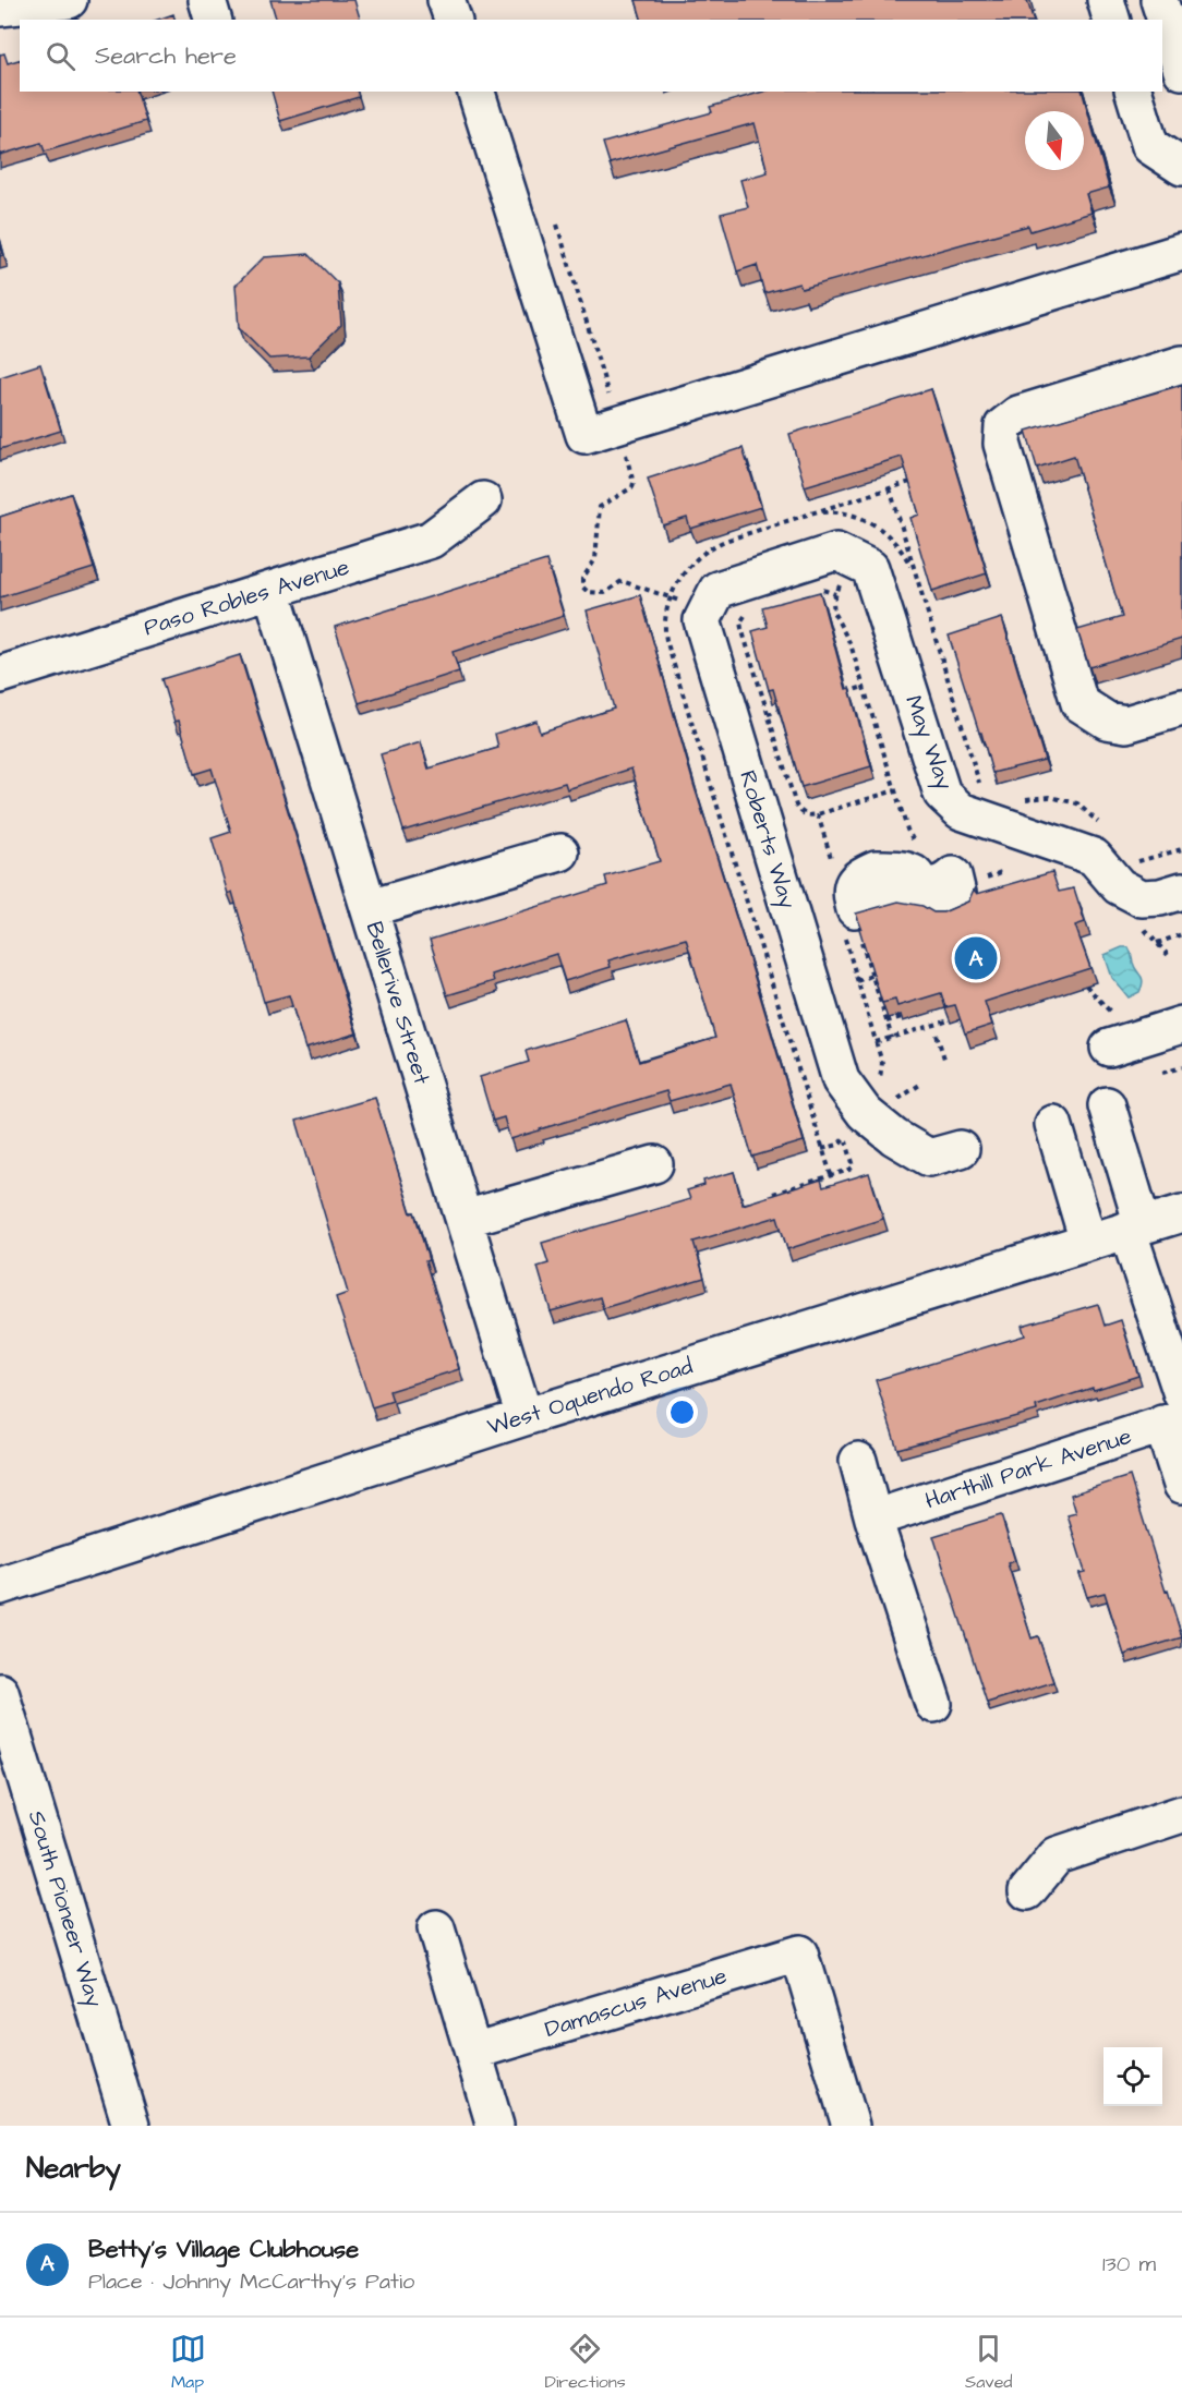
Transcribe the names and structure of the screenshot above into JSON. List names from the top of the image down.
{
  "streets": {
    "street": [
      "Paso Robles Avenue",
      "May Way",
      "Roberts Way",
      "Bellerive Street",
      "West Oquendo Road",
      "Harthill Park Avenue",
      "South Pioneer Way",
      "Damascus Avenue"
    ]
  },
  "crossings": [
    ["Paso Robles Avenue", "Bellerive Street"],
    ["May Way", "Roberts Way"],
    ["Bellerive Street", "West Oquendo Road"]
  ],
  "north": "bottom",
  "page": {
    "search": "Search here",
    "pins": "A",
    "heading": "Nearby",
    "list": [
      {
        "mark": "A",
        "name": "Betty's Village Clubhouse",
        "note": "Place · Johnny McCarthy's Patio",
        "value": "130 m"
      }
    ],
    "nav": ["Map", "Directions", "Saved"]
  }
}
